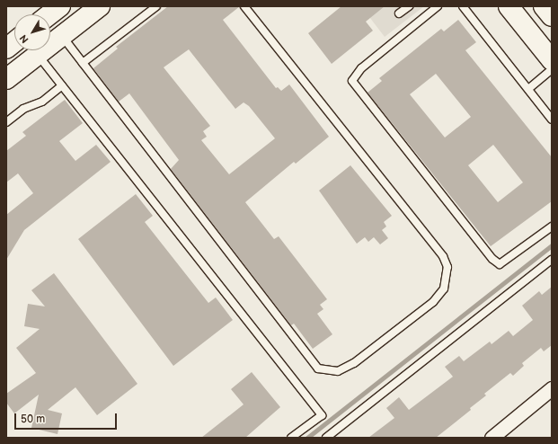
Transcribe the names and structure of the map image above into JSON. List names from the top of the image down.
{
  "scale_bar": "50 m",
  "north": "bottom left"
}
